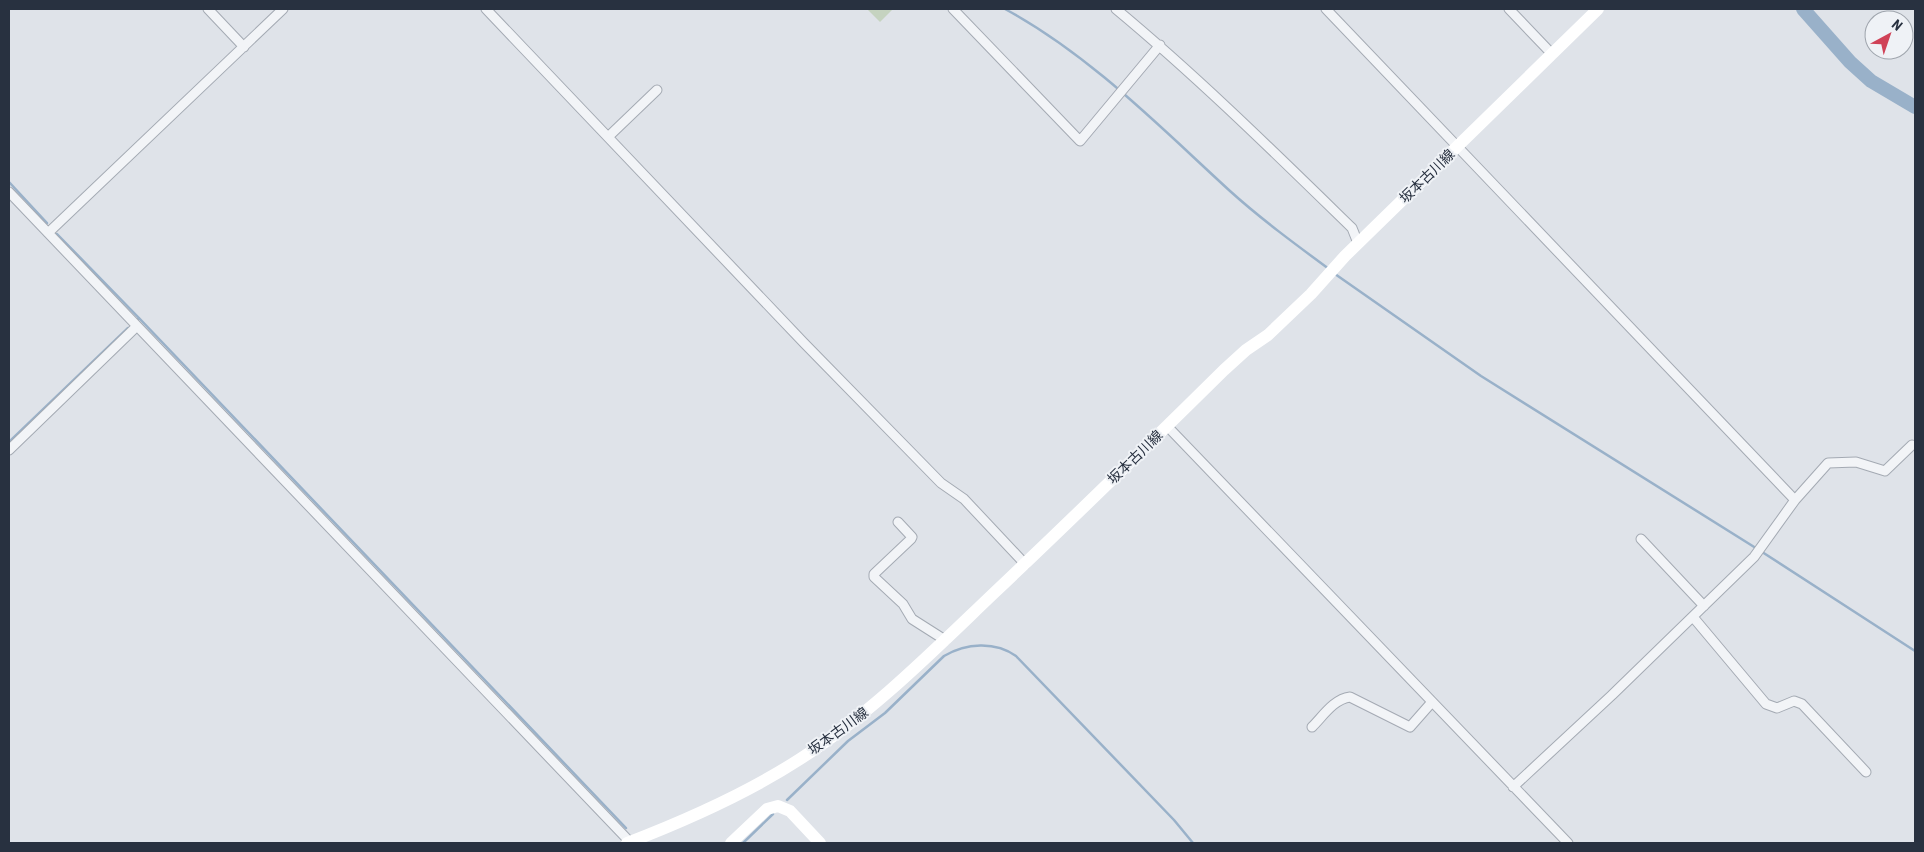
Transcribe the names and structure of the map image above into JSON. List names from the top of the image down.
{
  "streets": {
    "main road": ["坂本古川線"]
  },
  "north": "top right"
}
